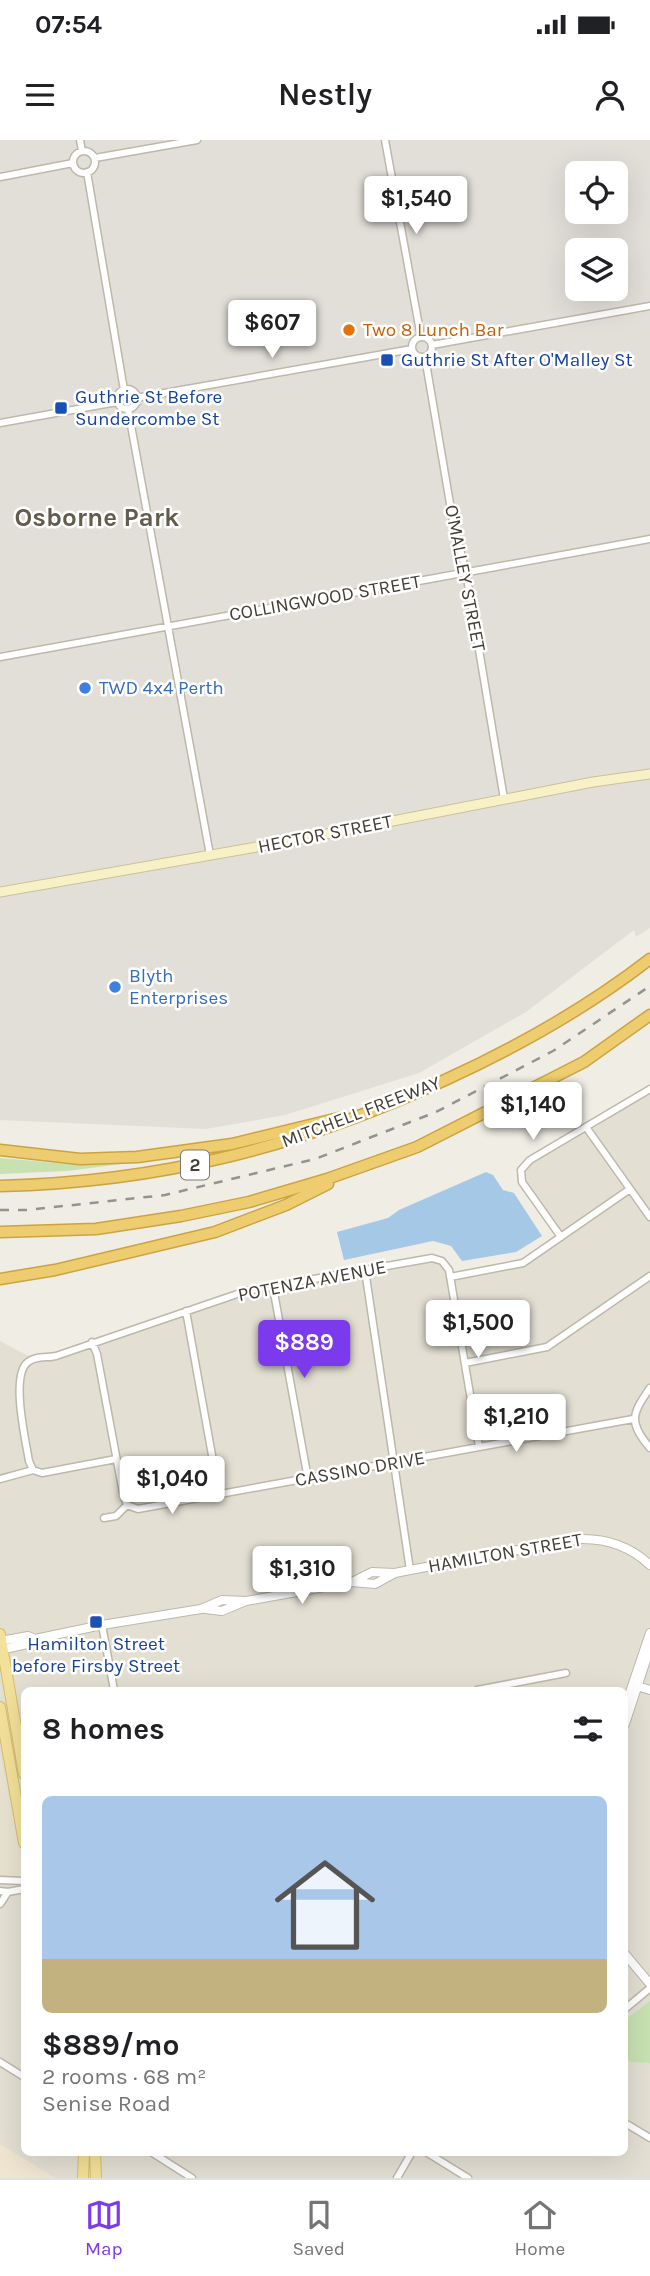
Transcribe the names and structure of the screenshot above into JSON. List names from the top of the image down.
{
  "streets": {
    "highway": ["MITCHELL FREEWAY", "2"],
    "main road": ["HECTOR STREET"],
    "street": [
      "O'MALLEY STREET",
      "COLLINGWOOD STREET",
      "POTENZA AVENUE",
      "CASSINO DRIVE",
      "HAMILTON STREET"
    ]
  },
  "crossings": [
    ["O'MALLEY STREET", "COLLINGWOOD STREET"],
    ["O'MALLEY STREET", "HECTOR STREET"]
  ],
  "districts": ["Osborne Park"],
  "places": {
    "other": ["Two 8 Lunch Bar", "TWD 4x4 Perth", "Blyth Enterprises"],
    "transit": ["Guthrie St After O'Malley St", "Guthrie St Before Sundercombe St", "Hamilton Street before Firsby Street"]
  },
  "page": {
    "status": "07:54",
    "header": "Nestly",
    "price": [
      "$1,540",
      "$607",
      "$1,140",
      "$1,500",
      "$889",
      "$1,210",
      "$1,040",
      "$1,310"
    ],
    "heading": "8 homes",
    "list": [
      {
        "name": "$889/mo",
        "note": "2 rooms · 68 m² · Senise Road"
      }
    ],
    "tabs": ["Map", "Saved", "Home"]
  }
}
